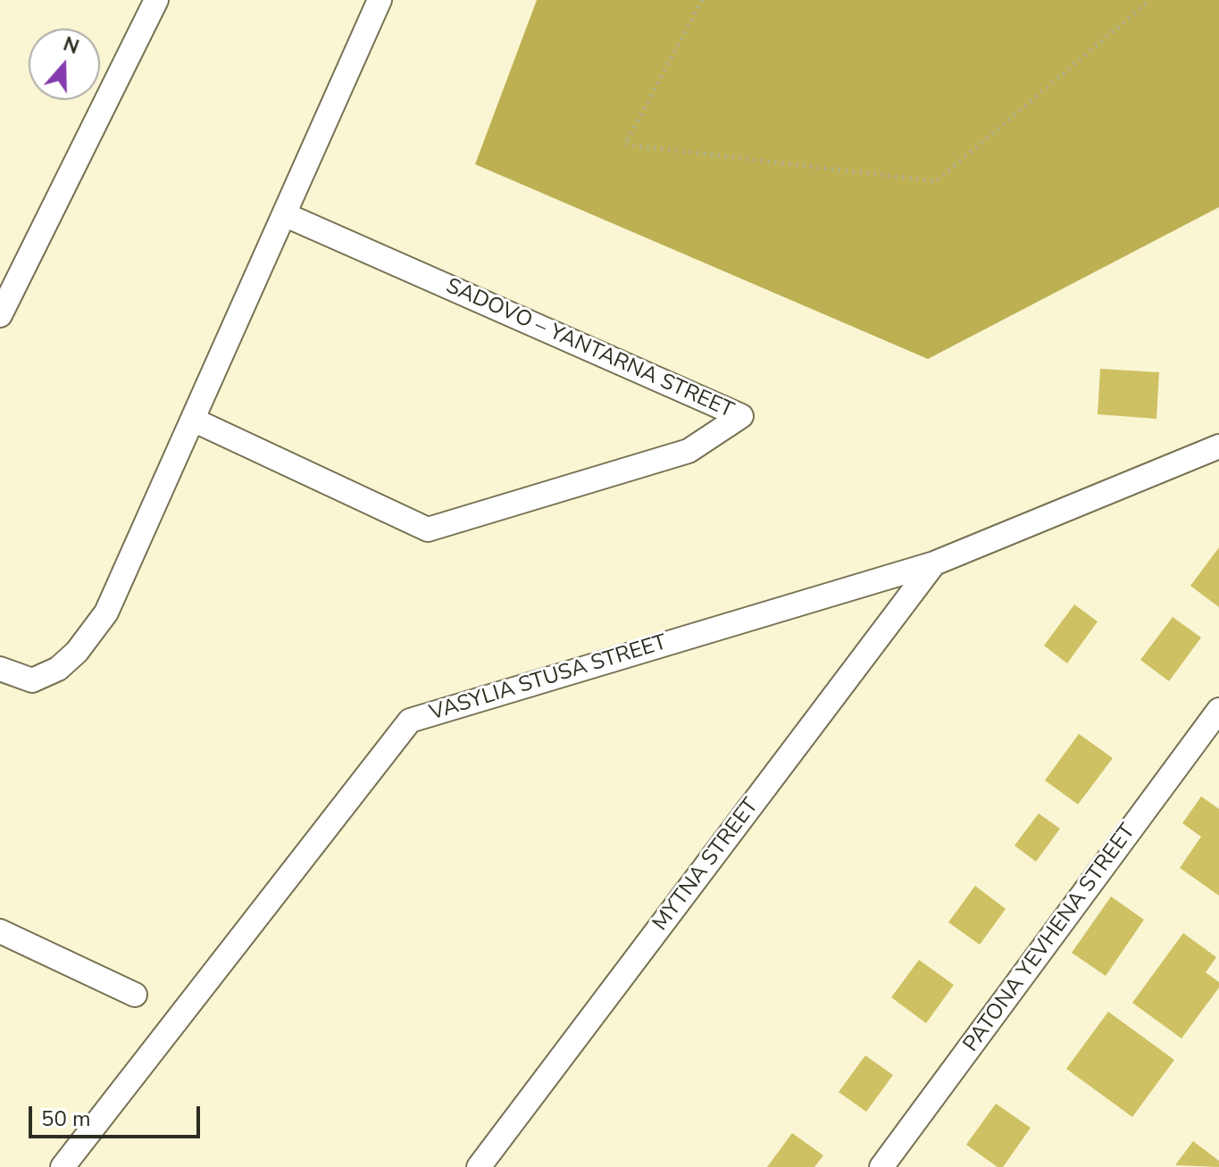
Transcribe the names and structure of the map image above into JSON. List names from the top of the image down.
{
  "streets": {
    "street": [
      "SADOVO – YANTARNA STREET",
      "VASYLIA STUSA STREET",
      "MYTNA STREET",
      "PATONA YEVHENA STREET"
    ]
  },
  "crossings": [
    ["VASYLIA STUSA STREET", "MYTNA STREET"]
  ],
  "scale_bar": "50 m",
  "north": "top"
}
